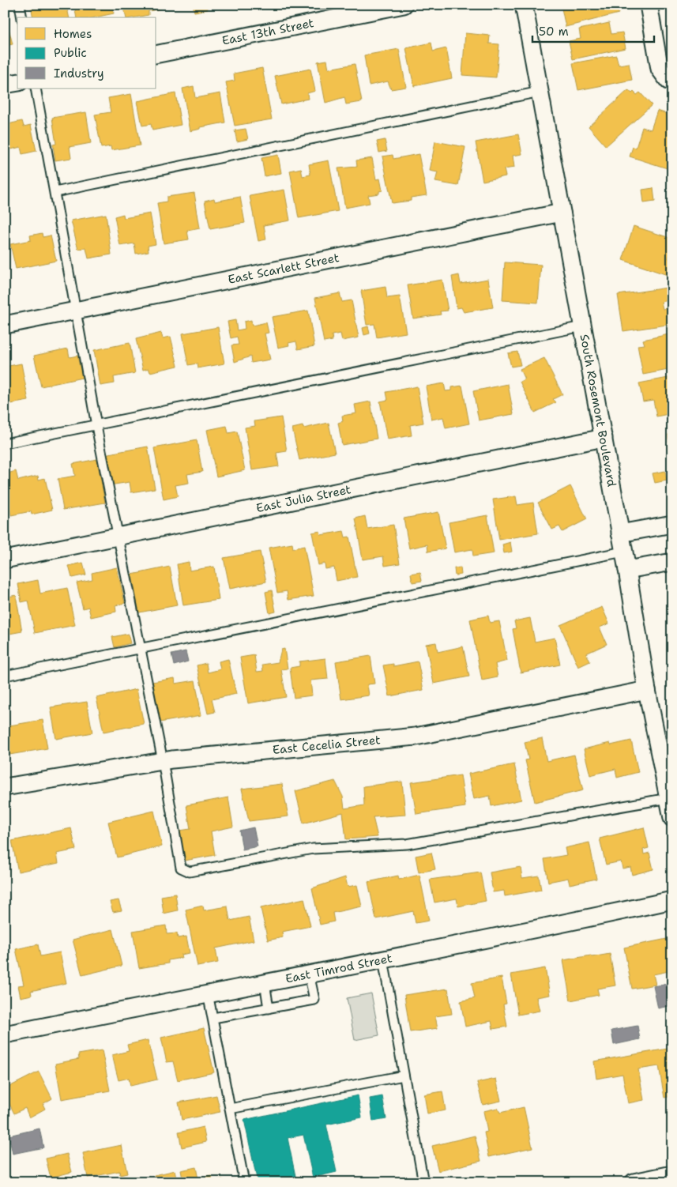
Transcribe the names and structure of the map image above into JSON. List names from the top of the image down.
{
  "streets": {
    "street": [
      "East 13th Street",
      "East Scarlett Street",
      "South Rosemont Boulevard",
      "East Julia Street",
      "East Cecelia Street",
      "East Timrod Street"
    ]
  },
  "crossings": [
    ["East Scarlett Street", "South Rosemont Boulevard"],
    ["South Rosemont Boulevard", "East Julia Street"],
    ["South Rosemont Boulevard", "East Cecelia Street"]
  ],
  "legend": ["Homes", "Public", "Industry"],
  "scale_bar": "50 m"
}
